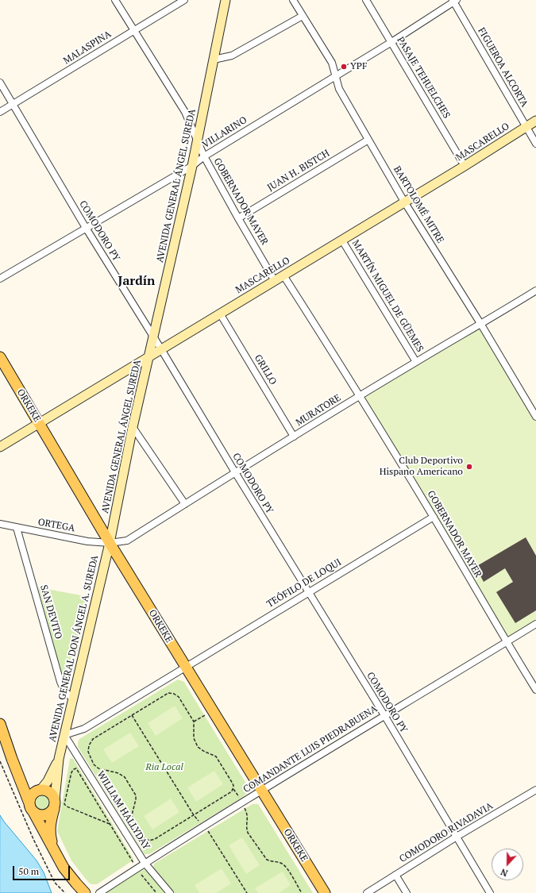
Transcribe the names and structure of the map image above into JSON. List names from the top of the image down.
{
  "streets": {
    "main road": [
      "MASCARELLO",
      "AVENIDA GENERAL ÁNGEL SUREDA",
      "ORKEKE",
      "AVENIDA GENERAL DON ÁNGEL A. SUREDA"
    ],
    "street": [
      "MALASPINA",
      "FIGUEROA ALCORTA",
      "PASAJE TEHUELCHES",
      "VILLARINO",
      "JUAN H. BISTCH",
      "GOBERNADOR MAYER",
      "BARTOLOMÉ MITRE",
      "COMODORO PY",
      "MARTÍN MIGUEL DE GÜEMES",
      "GRILLO",
      "MURATORE",
      "ORTEGA",
      "TEÓFILO DE LOQUI",
      "SAN DEVITO",
      "COMANDANTE LUIS PIEDRABUENA",
      "WILLIAM HALLYDAY",
      "COMODORO RIVADAVIA"
    ]
  },
  "crossings": [
    ["MALASPINA", "GOBERNADOR MAYER"],
    ["MALASPINA", "COMODORO PY"],
    ["FIGUEROA ALCORTA", "VILLARINO"],
    ["FIGUEROA ALCORTA", "MASCARELLO"],
    ["PASAJE TEHUELCHES", "VILLARINO"],
    ["PASAJE TEHUELCHES", "MASCARELLO"],
    ["VILLARINO", "AVENIDA GENERAL ÁNGEL SUREDA"],
    ["VILLARINO", "GOBERNADOR MAYER"],
    ["VILLARINO", "BARTOLOMÉ MITRE"],
    ["VILLARINO", "COMODORO PY"],
    ["MASCARELLO", "AVENIDA GENERAL ÁNGEL SUREDA"],
    ["MASCARELLO", "GOBERNADOR MAYER"],
    ["MASCARELLO", "BARTOLOMÉ MITRE"],
    ["MASCARELLO", "COMODORO PY"],
    ["MASCARELLO", "MARTÍN MIGUEL DE GÜEMES"],
    ["MASCARELLO", "GRILLO"],
    ["MASCARELLO", "ORKEKE"],
    ["JUAN H. BISTCH", "GOBERNADOR MAYER"],
    ["JUAN H. BISTCH", "BARTOLOMÉ MITRE"],
    ["AVENIDA GENERAL ÁNGEL SUREDA", "GOBERNADOR MAYER"],
    ["AVENIDA GENERAL ÁNGEL SUREDA", "COMODORO PY"],
    ["AVENIDA GENERAL ÁNGEL SUREDA", "ORKEKE"],
    ["AVENIDA GENERAL ÁNGEL SUREDA", "MURATORE"],
    ["AVENIDA GENERAL ÁNGEL SUREDA", "ORTEGA"],
    ["AVENIDA GENERAL ÁNGEL SUREDA", "AVENIDA GENERAL DON ÁNGEL A. SUREDA"],
    ["GOBERNADOR MAYER", "MURATORE"],
    ["GOBERNADOR MAYER", "TEÓFILO DE LOQUI"],
    ["GOBERNADOR MAYER", "COMANDANTE LUIS PIEDRABUENA"],
    ["BARTOLOMÉ MITRE", "MURATORE"],
    ["COMODORO PY", "MURATORE"],
    ["COMODORO PY", "TEÓFILO DE LOQUI"],
    ["COMODORO PY", "COMANDANTE LUIS PIEDRABUENA"],
    ["COMODORO PY", "COMODORO RIVADAVIA"],
    ["MARTÍN MIGUEL DE GÜEMES", "MURATORE"],
    ["GRILLO", "MURATORE"],
    ["ORKEKE", "MURATORE"],
    ["ORKEKE", "ORTEGA"],
    ["ORKEKE", "TEÓFILO DE LOQUI"],
    ["ORKEKE", "AVENIDA GENERAL DON ÁNGEL A. SUREDA"],
    ["ORKEKE", "COMANDANTE LUIS PIEDRABUENA"],
    ["MURATORE", "ORTEGA"],
    ["MURATORE", "AVENIDA GENERAL DON ÁNGEL A. SUREDA"],
    ["ORTEGA", "SAN DEVITO"],
    ["ORTEGA", "AVENIDA GENERAL DON ÁNGEL A. SUREDA"],
    ["TEÓFILO DE LOQUI", "AVENIDA GENERAL DON ÁNGEL A. SUREDA"],
    ["TEÓFILO DE LOQUI", "WILLIAM HALLYDAY"],
    ["SAN DEVITO", "AVENIDA GENERAL DON ÁNGEL A. SUREDA"],
    ["AVENIDA GENERAL DON ÁNGEL A. SUREDA", "WILLIAM HALLYDAY"],
    ["COMANDANTE LUIS PIEDRABUENA", "WILLIAM HALLYDAY"]
  ],
  "districts": ["Jardín"],
  "parks": ["Ria Local"],
  "places": ["YPF", "Club Deportivo Hispano Americano"],
  "scale_bar": "50 m",
  "north": "bottom"
}
